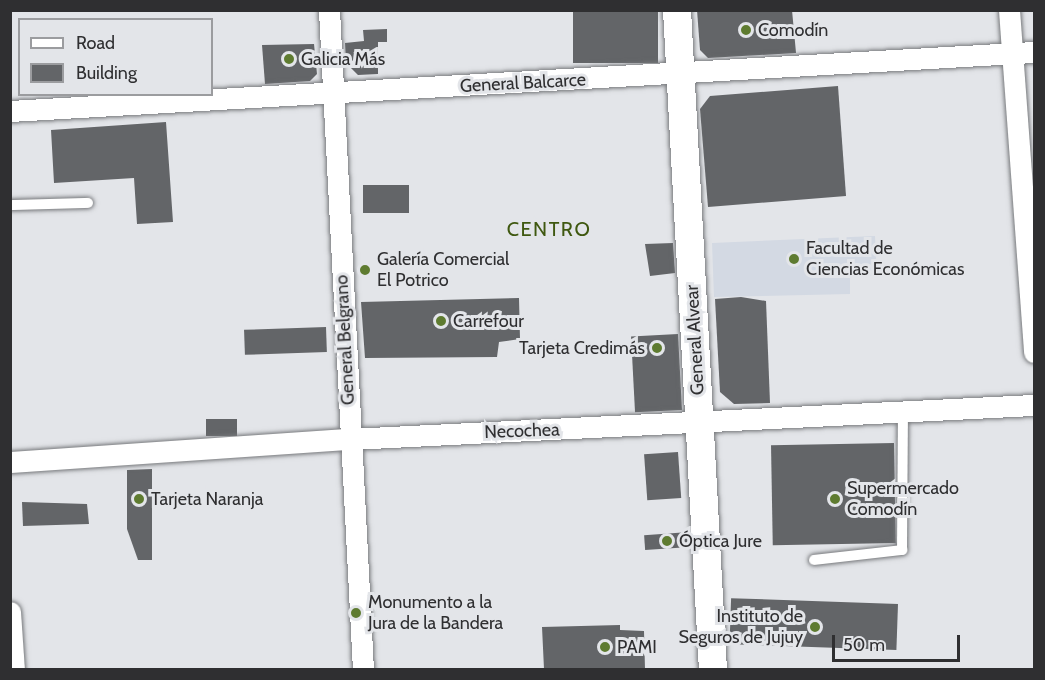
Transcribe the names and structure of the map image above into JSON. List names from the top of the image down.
{
  "streets": {
    "street": [
      "General Balcarce",
      "General Belgrano",
      "General Alvear",
      "Necochea"
    ]
  },
  "crossings": [
    ["General Balcarce", "General Belgrano"],
    ["General Balcarce", "General Alvear"],
    ["General Belgrano", "Necochea"],
    ["General Alvear", "Necochea"]
  ],
  "districts": ["CENTRO"],
  "places": [
    "Comodín",
    "Galicia Más",
    "Facultad de Ciencias Económicas",
    "Galería Comercial El Potrico",
    "Carrefour",
    "Tarjeta Credimás",
    "Tarjeta Naranja",
    "Supermercado Comodín",
    "Óptica Jure",
    "Monumento a la Jura de la Bandera",
    "Instituto de Seguros de Jujuy",
    "PAMI"
  ],
  "legend": ["Road", "Building"],
  "scale_bar": "50 m"
}
